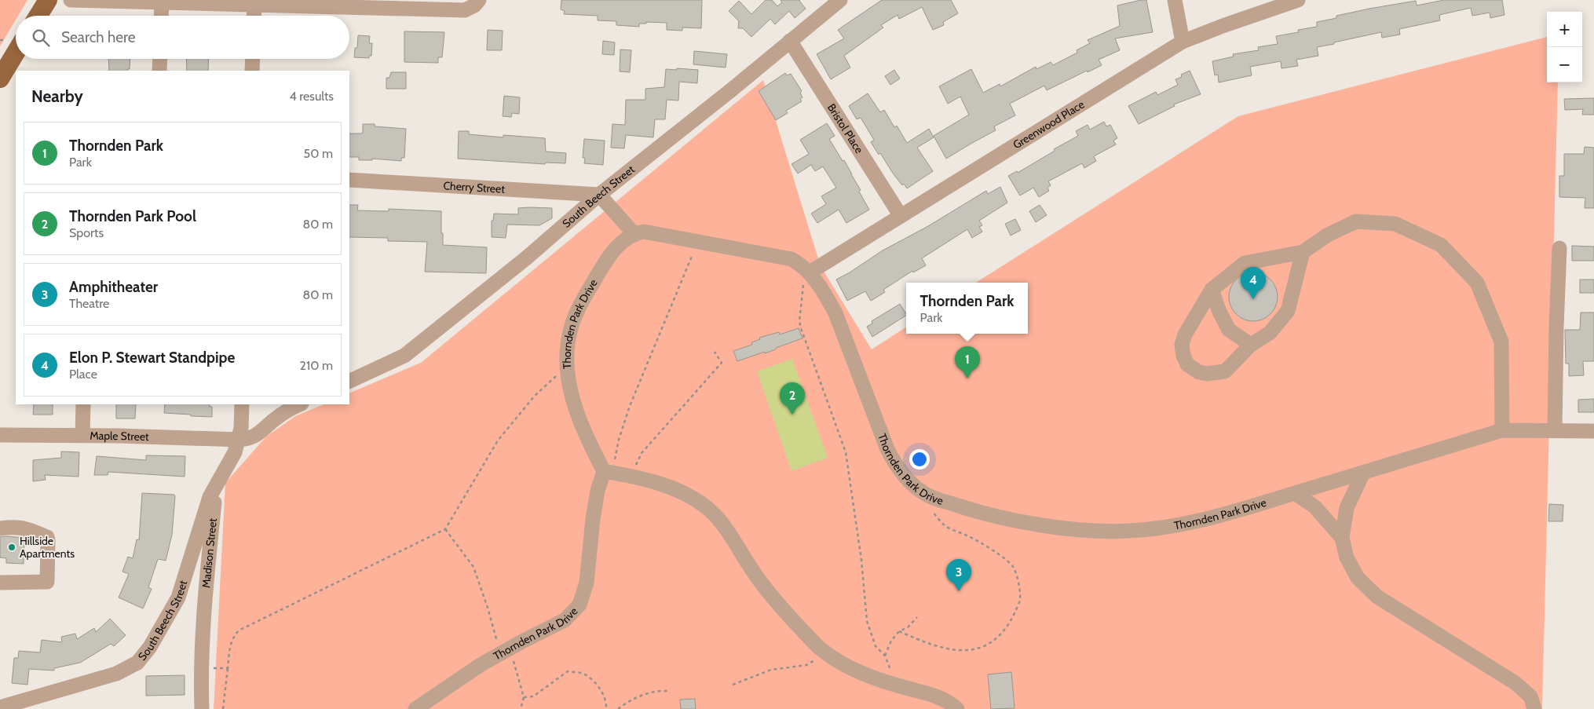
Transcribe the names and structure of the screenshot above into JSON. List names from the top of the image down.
{
  "streets": {
    "street": [
      "Greenwood Place",
      "Bristol Place",
      "Cherry Street",
      "South Beech Street",
      "Thornden Park Drive",
      "Maple Street",
      "Madison Street"
    ]
  },
  "crossings": [
    ["Greenwood Place", "Bristol Place"],
    ["Greenwood Place", "Thornden Park Drive"],
    ["Bristol Place", "South Beech Street"],
    ["Cherry Street", "South Beech Street"],
    ["South Beech Street", "Madison Street"],
    ["Maple Street", "Madison Street"]
  ],
  "places": ["Hillside Apartments"],
  "page": {
    "map_buttons": ["+", "−"],
    "search": "Search here",
    "heading": ["Nearby", "4 results"],
    "list": [
      {
        "mark": "1",
        "name": "Thornden Park",
        "note": "Park",
        "value": "50 m"
      },
      {
        "mark": "2",
        "name": "Thornden Park Pool",
        "note": "Sports",
        "value": "80 m"
      },
      {
        "mark": "3",
        "name": "Amphitheater",
        "note": "Theatre",
        "value": "80 m"
      },
      {
        "mark": "4",
        "name": "Elon P. Stewart Standpipe",
        "note": "Place",
        "value": "210 m"
      }
    ],
    "pins": [
      "4",
      "1",
      "2",
      "3"
    ],
    "popup": ["Thornden Park", "Park"]
  }
}
